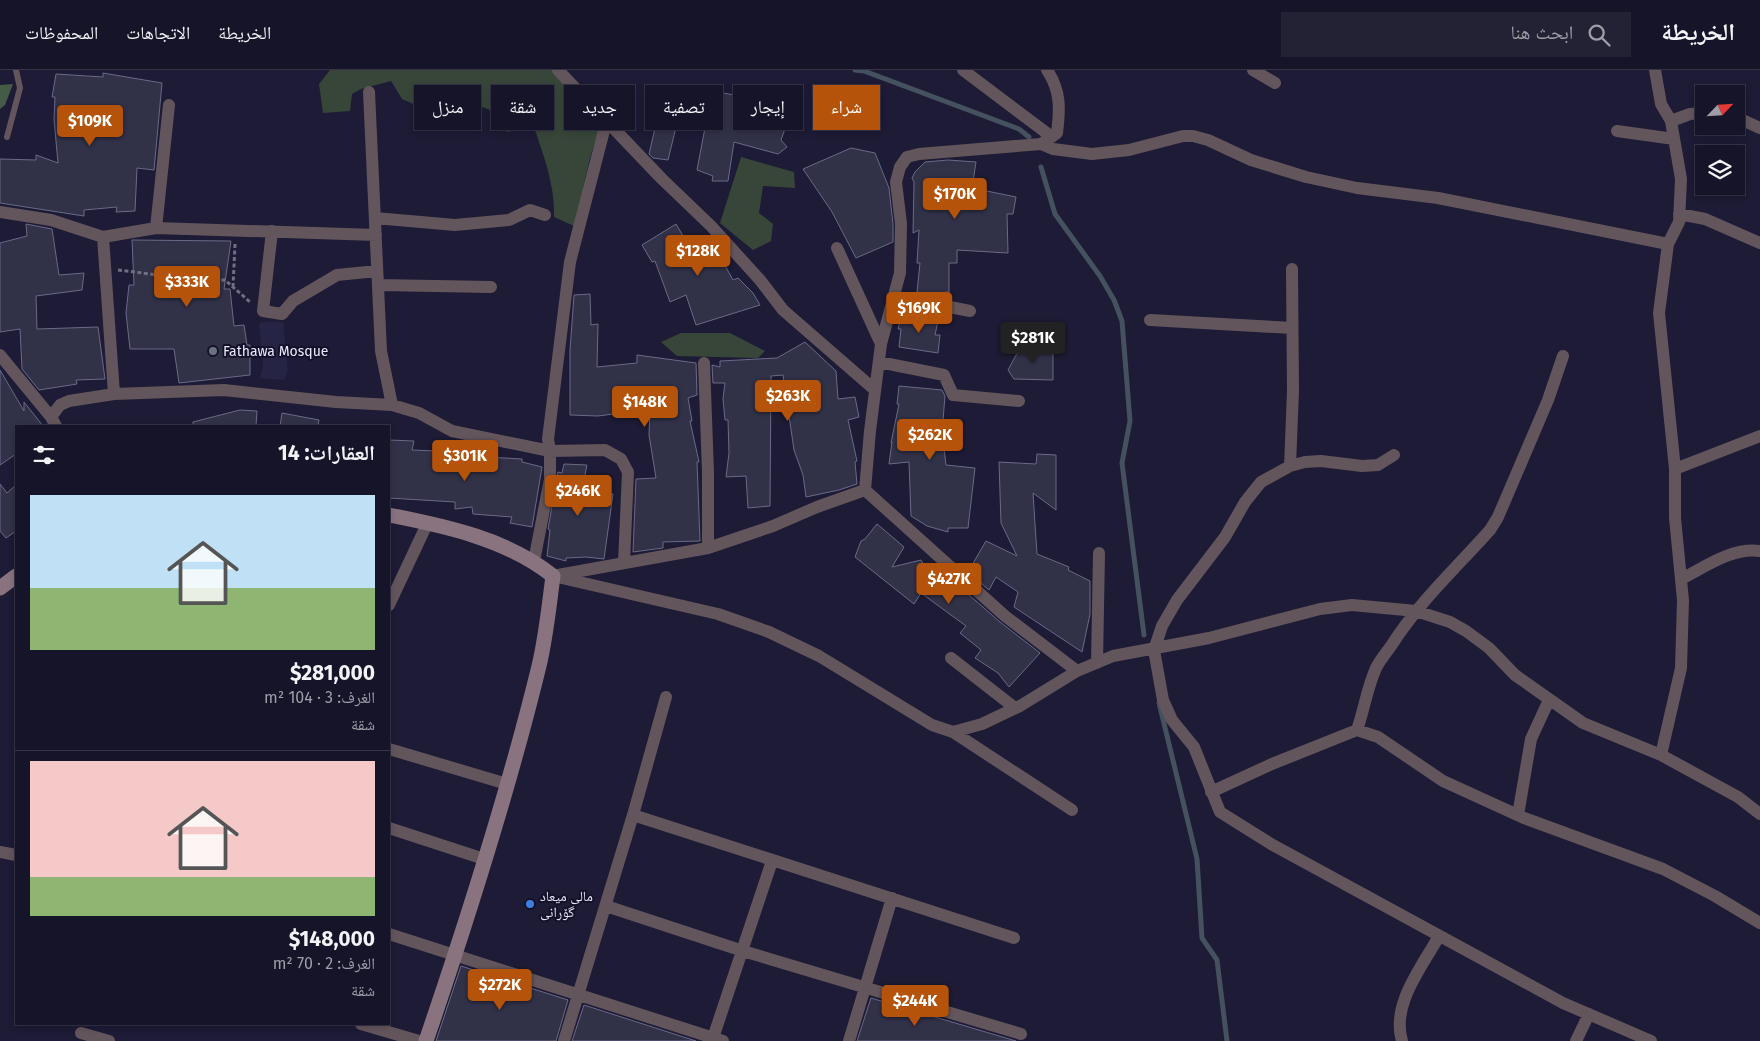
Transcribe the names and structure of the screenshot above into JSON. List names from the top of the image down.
{
  "places": ["Fathawa Mosque", "مالی میعاد گۆرانی"],
  "north": "top right",
  "page": {
    "header": "الخريطة",
    "search": "ابحث هنا",
    "nav": ["الخريطة", "الاتجاهات", "المحفوظات"],
    "chip": [
      "شراء",
      "إيجار",
      "تصفية",
      "جديد",
      "شقة",
      "منزل"
    ],
    "price": [
      "$109K",
      "$170K",
      "$128K",
      "$333K",
      "$169K",
      "$281K",
      "$263K",
      "$148K",
      "$262K",
      "$301K",
      "$246K",
      "$427K",
      "$272K",
      "$244K"
    ],
    "heading": "العقارات: 14",
    "list": [
      {
        "name": "$281,000",
        "note": "الغرف: 3 · 104 m² · شقة"
      },
      {
        "name": "$148,000",
        "note": "الغرف: 2 · 70 m² · شقة"
      }
    ]
  }
}
